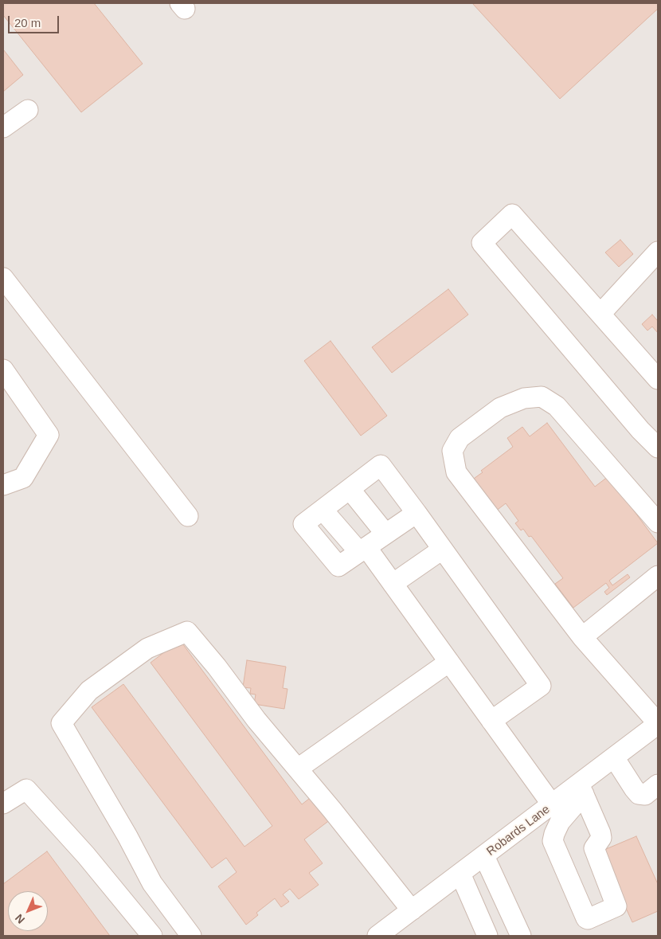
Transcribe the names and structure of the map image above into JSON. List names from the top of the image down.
{
  "streets": {
    "street": ["Robards Lane"]
  },
  "scale_bar": "20 m",
  "north": "bottom left"
}
